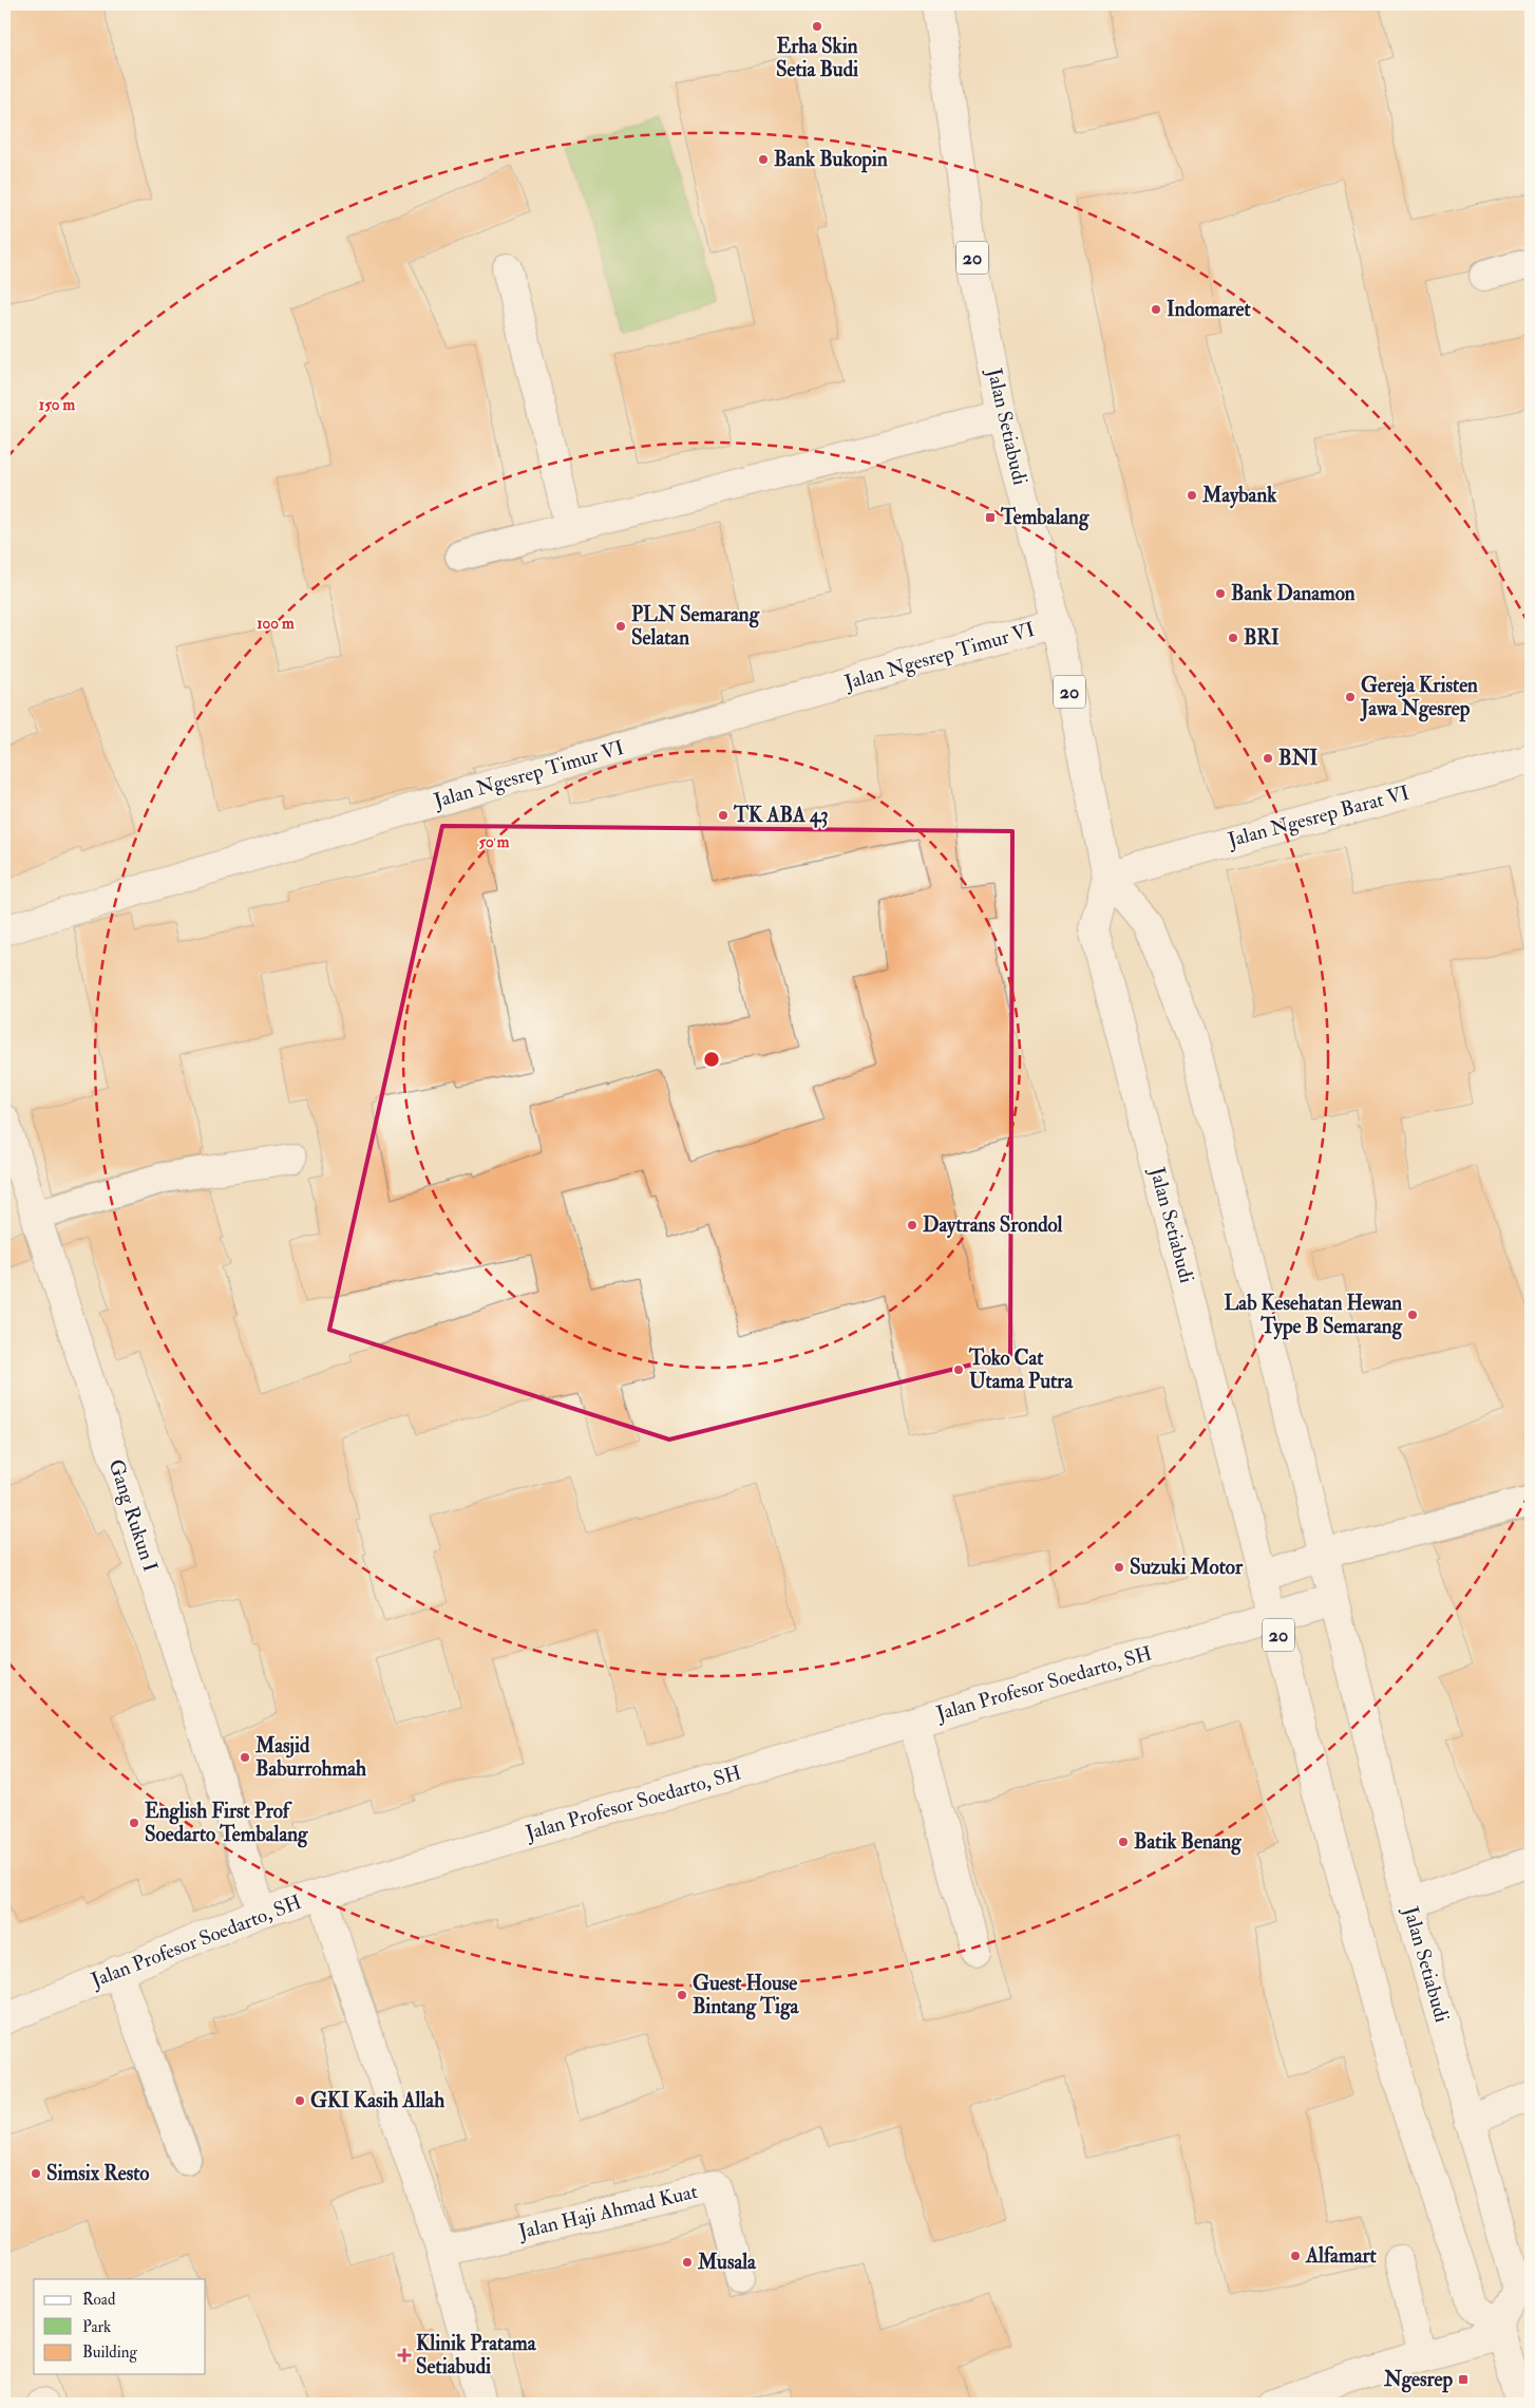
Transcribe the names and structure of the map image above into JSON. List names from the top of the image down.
{
  "streets": {
    "main road": [
      "20",
      "Jalan Setiabudi",
      "Jalan Ngesrep Timur VI",
      "Jalan Ngesrep Barat VI",
      "Gang Rukun I",
      "Jalan Profesor Soedarto, SH",
      "Jalan Haji Ahmad Kuat"
    ]
  },
  "crossings": [
    ["Jalan Setiabudi", "Jalan Ngesrep Timur VI"],
    ["Jalan Setiabudi", "Jalan Ngesrep Barat VI"],
    ["Jalan Setiabudi", "Jalan Profesor Soedarto, SH"],
    ["Gang Rukun I", "Jalan Profesor Soedarto, SH"]
  ],
  "places": {
    "other": [
      "Erha Skin Setia Budi",
      "Bank Bukopin",
      "Indomaret",
      "Maybank",
      "Bank Danamon",
      "PLN Semarang Selatan",
      "BRI",
      "Gereja Kristen Jawa Ngesrep",
      "BNI",
      "TK ABA 43",
      "Daytrans Srondol",
      "Lab Kesehatan Hewan Type B Semarang",
      "Toko Cat Utama Putra",
      "Suzuki Motor",
      "Masjid Baburrohmah",
      "English First Prof Soedarto Tembalang",
      "Batik Benang",
      "Guest House Bintang Tiga",
      "GKI Kasih Allah",
      "Simsix Resto",
      "Alfamart",
      "Musala"
    ],
    "transit": ["Tembalang", "Ngesrep"],
    "health": ["Klinik Pratama Setiabudi"]
  },
  "legend": ["Road", "Park", "Building"],
  "rings": ["150 m", "100 m", "50 m"]
}
